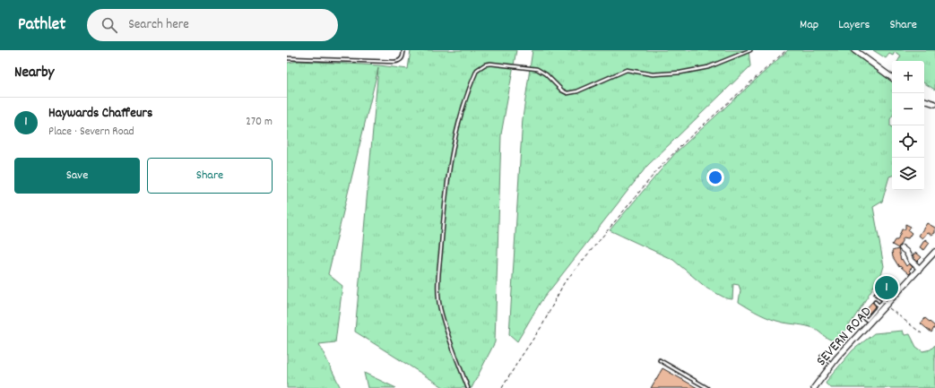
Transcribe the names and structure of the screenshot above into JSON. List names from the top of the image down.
{
  "streets": {
    "street": ["SEVERN ROAD"]
  },
  "page": {
    "header": "Pathlet",
    "search": "Search here",
    "nav": ["Map", "Layers", "Share"],
    "heading": "Nearby",
    "map_buttons": ["+", "−"],
    "list": [
      {
        "mark": "1",
        "name": "Haywards Chaffeurs",
        "note": "Place · Severn Road",
        "value": "270 m"
      }
    ],
    "buttons": ["Save", "Share"],
    "pins": "1"
  }
}
